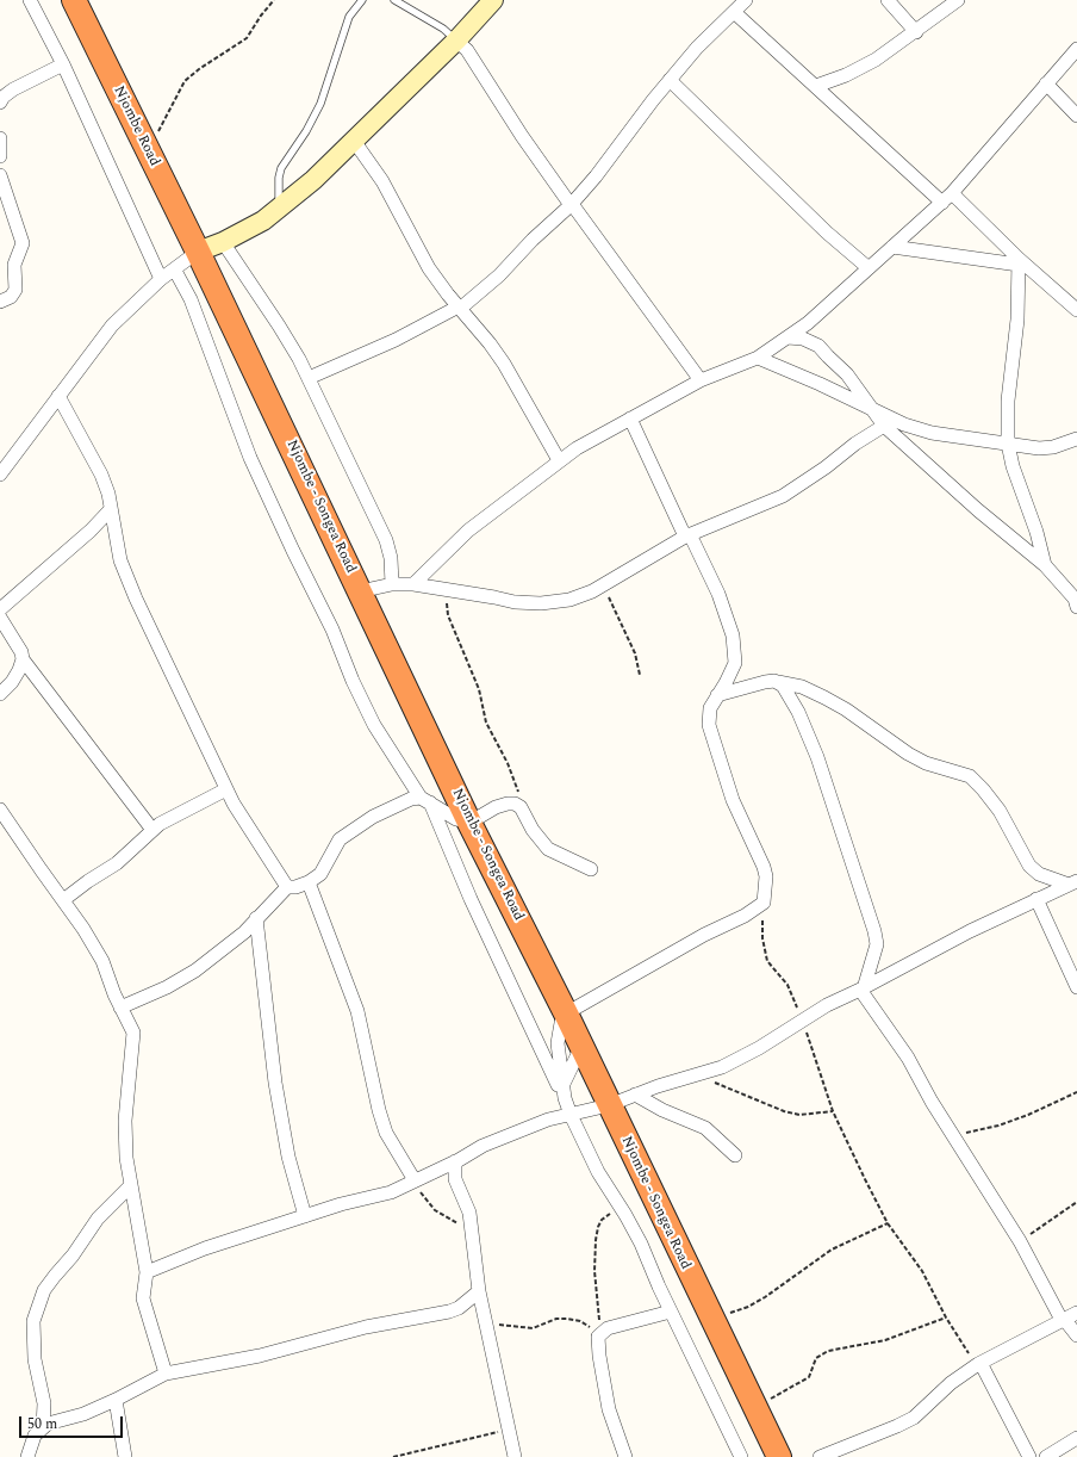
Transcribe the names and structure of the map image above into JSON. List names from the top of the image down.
{
  "streets": {
    "highway": ["Njombe Road", "Njombe - Songea Road"]
  },
  "crossings": [
    ["Njombe Road", "Njombe - Songea Road"]
  ],
  "scale_bar": "50 m"
}
